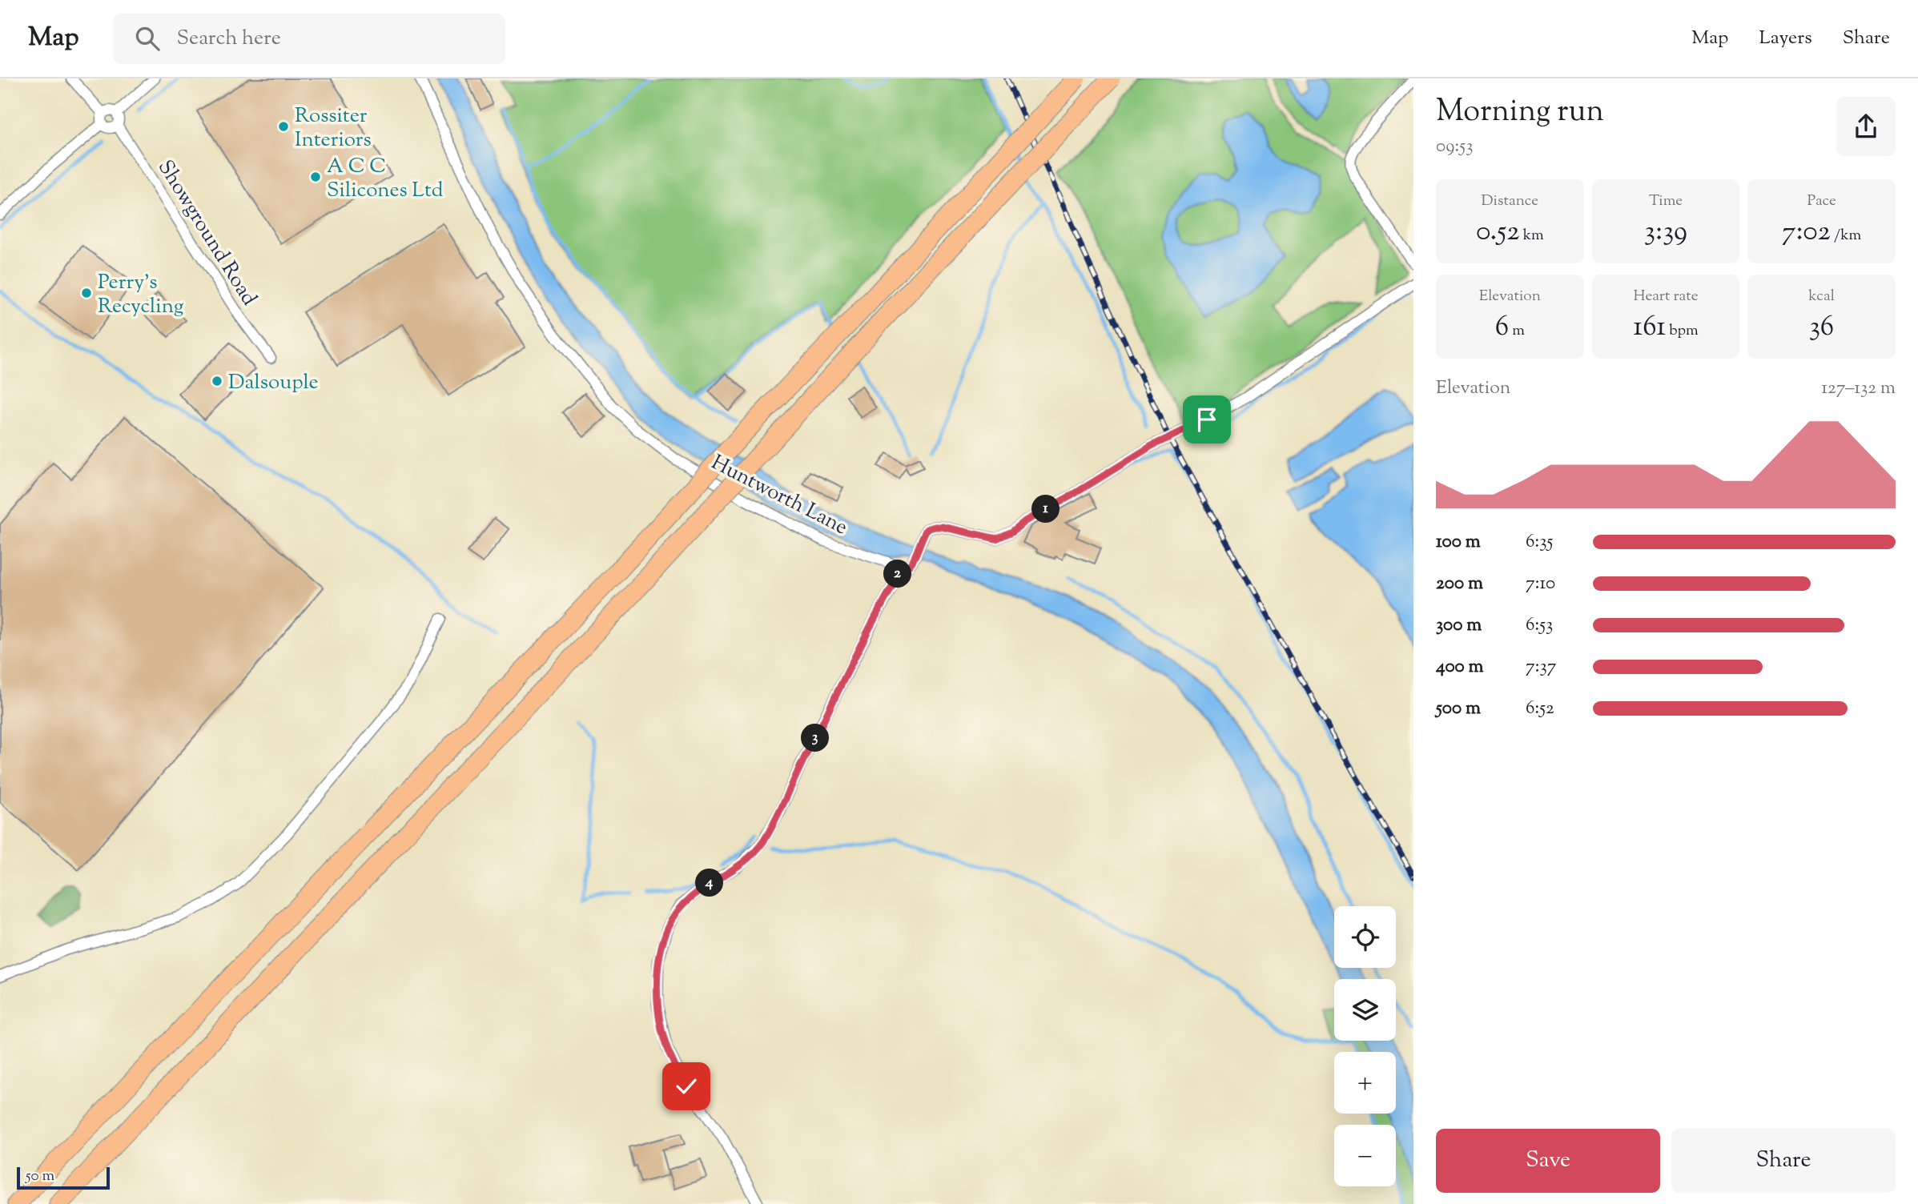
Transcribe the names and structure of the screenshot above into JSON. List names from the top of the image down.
{
  "streets": {
    "street": ["Showground Road", "Huntworth Lane"]
  },
  "places": [
    "Rossiter Interiors",
    "A C C Silicones Ltd",
    "Perry's Recycling",
    "Dalsouple"
  ],
  "scale_bar": "50 m",
  "page": {
    "header": "Map",
    "search": "Search here",
    "nav": ["Map", "Layers", "Share"],
    "heading": ["Morning run", "09:53"],
    "stats": [
      ["Distance", "0.52 km"],
      ["Time", "3:39"],
      ["Pace", "7:02 /km"],
      ["Elevation", "6 m"],
      ["Heart rate", "161 bpm"],
      ["kcal", "36"]
    ],
    "chart": ["Elevation", "127–132 m"],
    "pins": [
      "1",
      "2",
      "3",
      "4"
    ],
    "list": [
      {
        "name": "100 m",
        "note": "6:35"
      },
      {
        "name": "200 m",
        "note": "7:10"
      },
      {
        "name": "300 m",
        "note": "6:53"
      },
      {
        "name": "400 m",
        "note": "7:37"
      },
      {
        "name": "500 m",
        "note": "6:52"
      }
    ],
    "map_buttons": ["+", "−"],
    "buttons": ["Save", "Share"],
    "scale": "50 m"
  }
}
